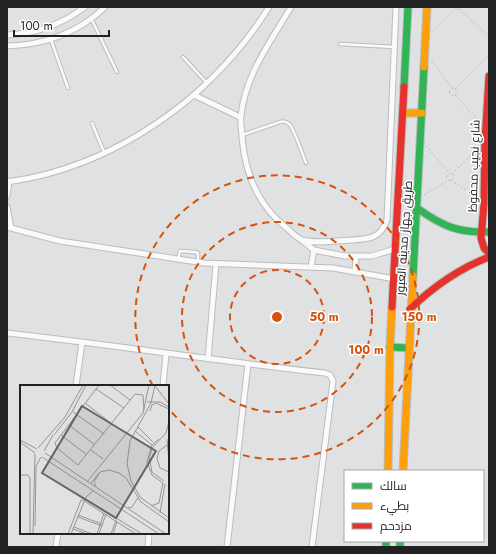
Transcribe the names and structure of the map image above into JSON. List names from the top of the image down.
{
  "streets": {
    "main road": ["شارع نجيب محفوظ", "طريق جهاز مدينه العبور"]
  },
  "legend": ["سالك", "بطيء", "مزدحم"],
  "scale_bar": "100 m",
  "rings": ["50 m", "150 m", "100 m"]
}
